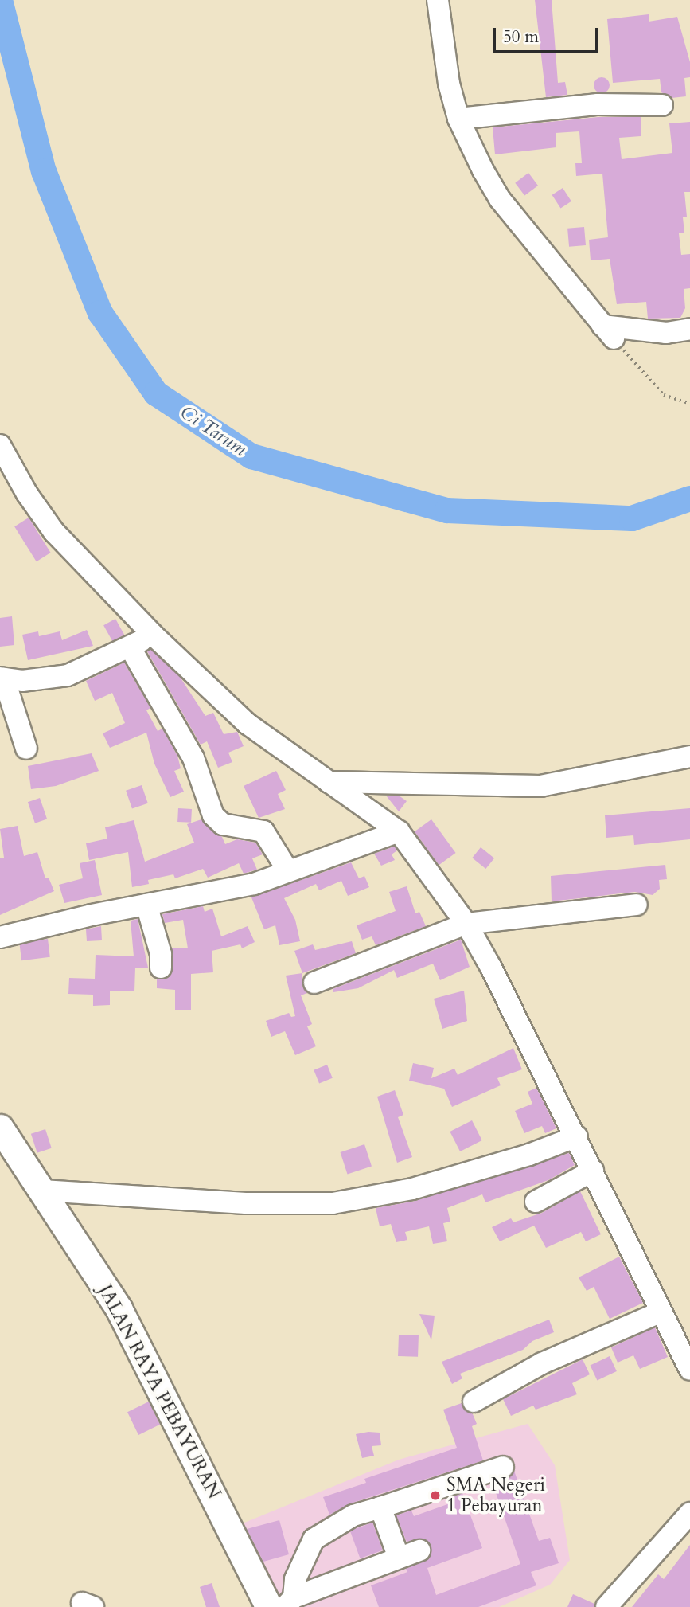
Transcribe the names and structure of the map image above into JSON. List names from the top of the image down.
{
  "streets": {
    "main road": ["JALAN RAYA PEBAYURAN"]
  },
  "water": ["Ci Tarum"],
  "places": ["SMA Negeri 1 Pebayuran"],
  "scale_bar": "50 m"
}
